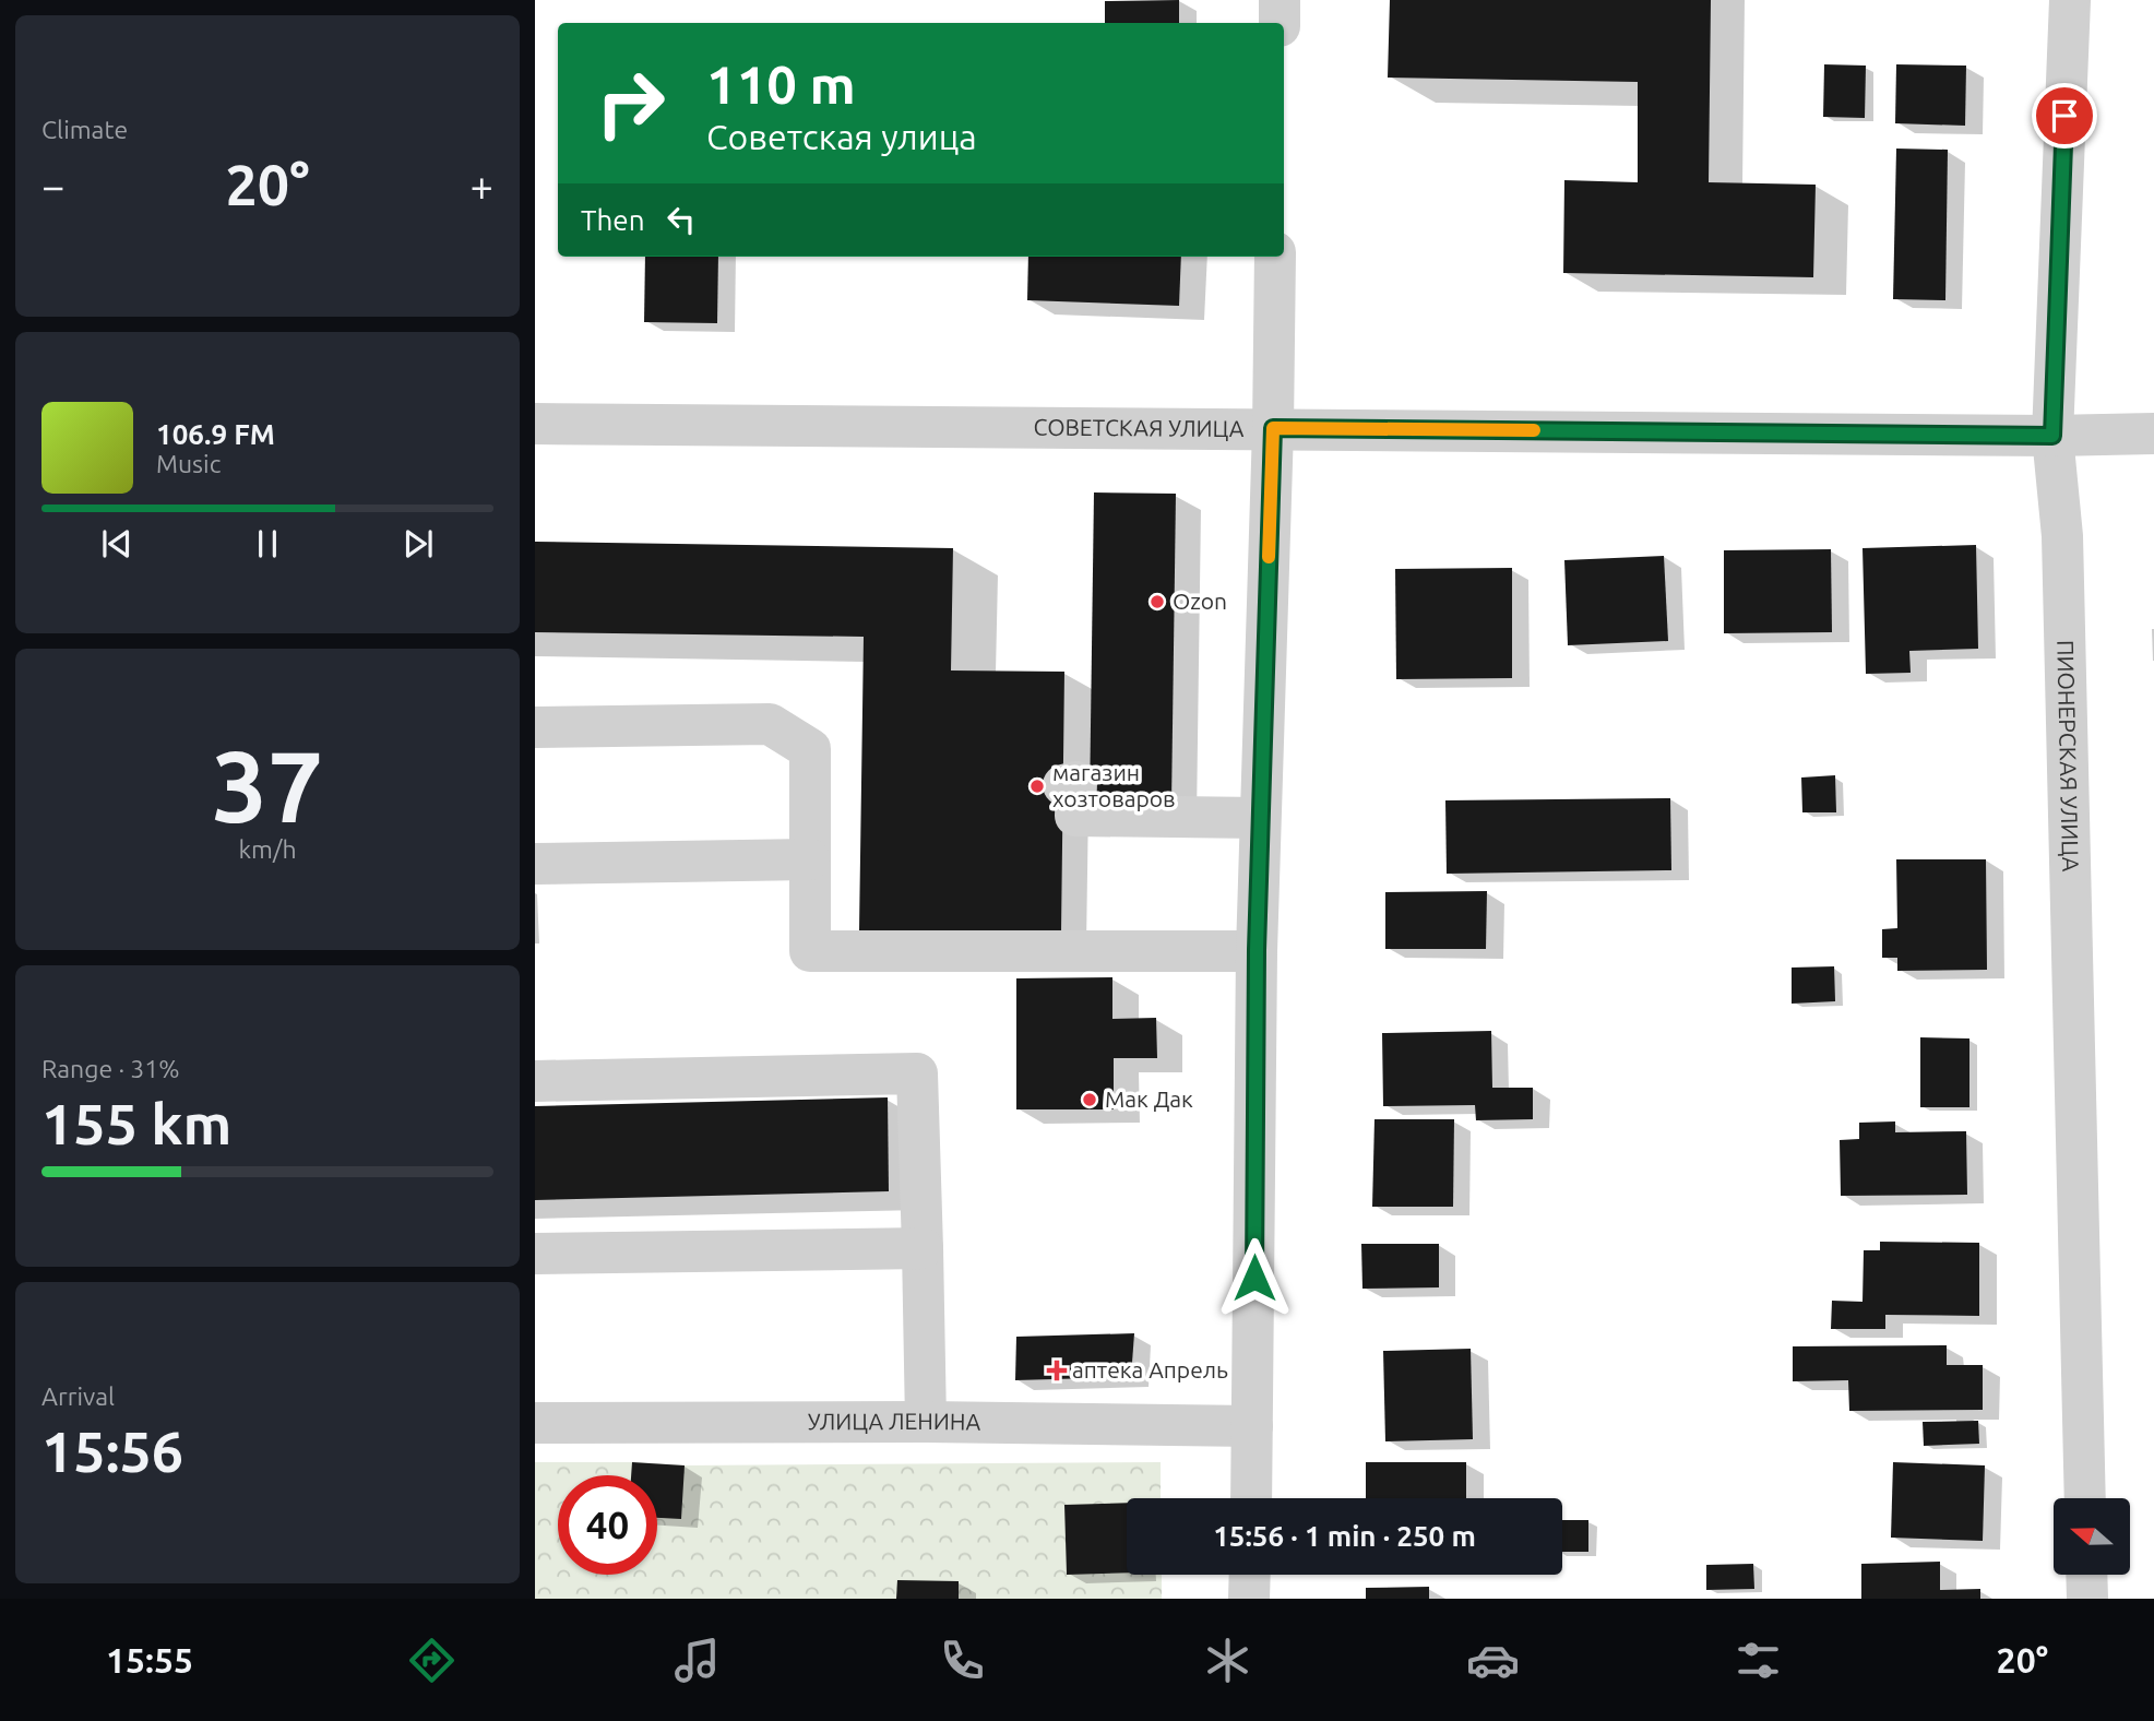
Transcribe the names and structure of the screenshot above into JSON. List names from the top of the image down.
{
  "streets": {
    "street": ["СОВЕТСКАЯ УЛИЦА", "ПИОНЕРСКАЯ УЛИЦА", "УЛИЦА ЛЕНИНА"]
  },
  "crossings": [
    ["СОВЕТСКАЯ УЛИЦА", "ПИОНЕРСКАЯ УЛИЦА"]
  ],
  "places": {
    "other": ["Ozon", "магазин хозтоваров", "Мак Дак"],
    "health": ["аптека Апрель"]
  },
  "north": "left",
  "page": {
    "tile": [
      "Climate",
      ["37", "km/h"],
      ["Range · 31%", "155 km"],
      ["Arrival", "15:56"]
    ],
    "turn": ["110 m", "Советская улица"],
    "heat": ["−", "20°", "+"],
    "then": "Then",
    "song": ["106.9 FM", "Music"],
    "limit": "40",
    "trip": "15:56 · 1 min · 250 m",
    "tabs": ["15:55", "20°"]
  }
}
